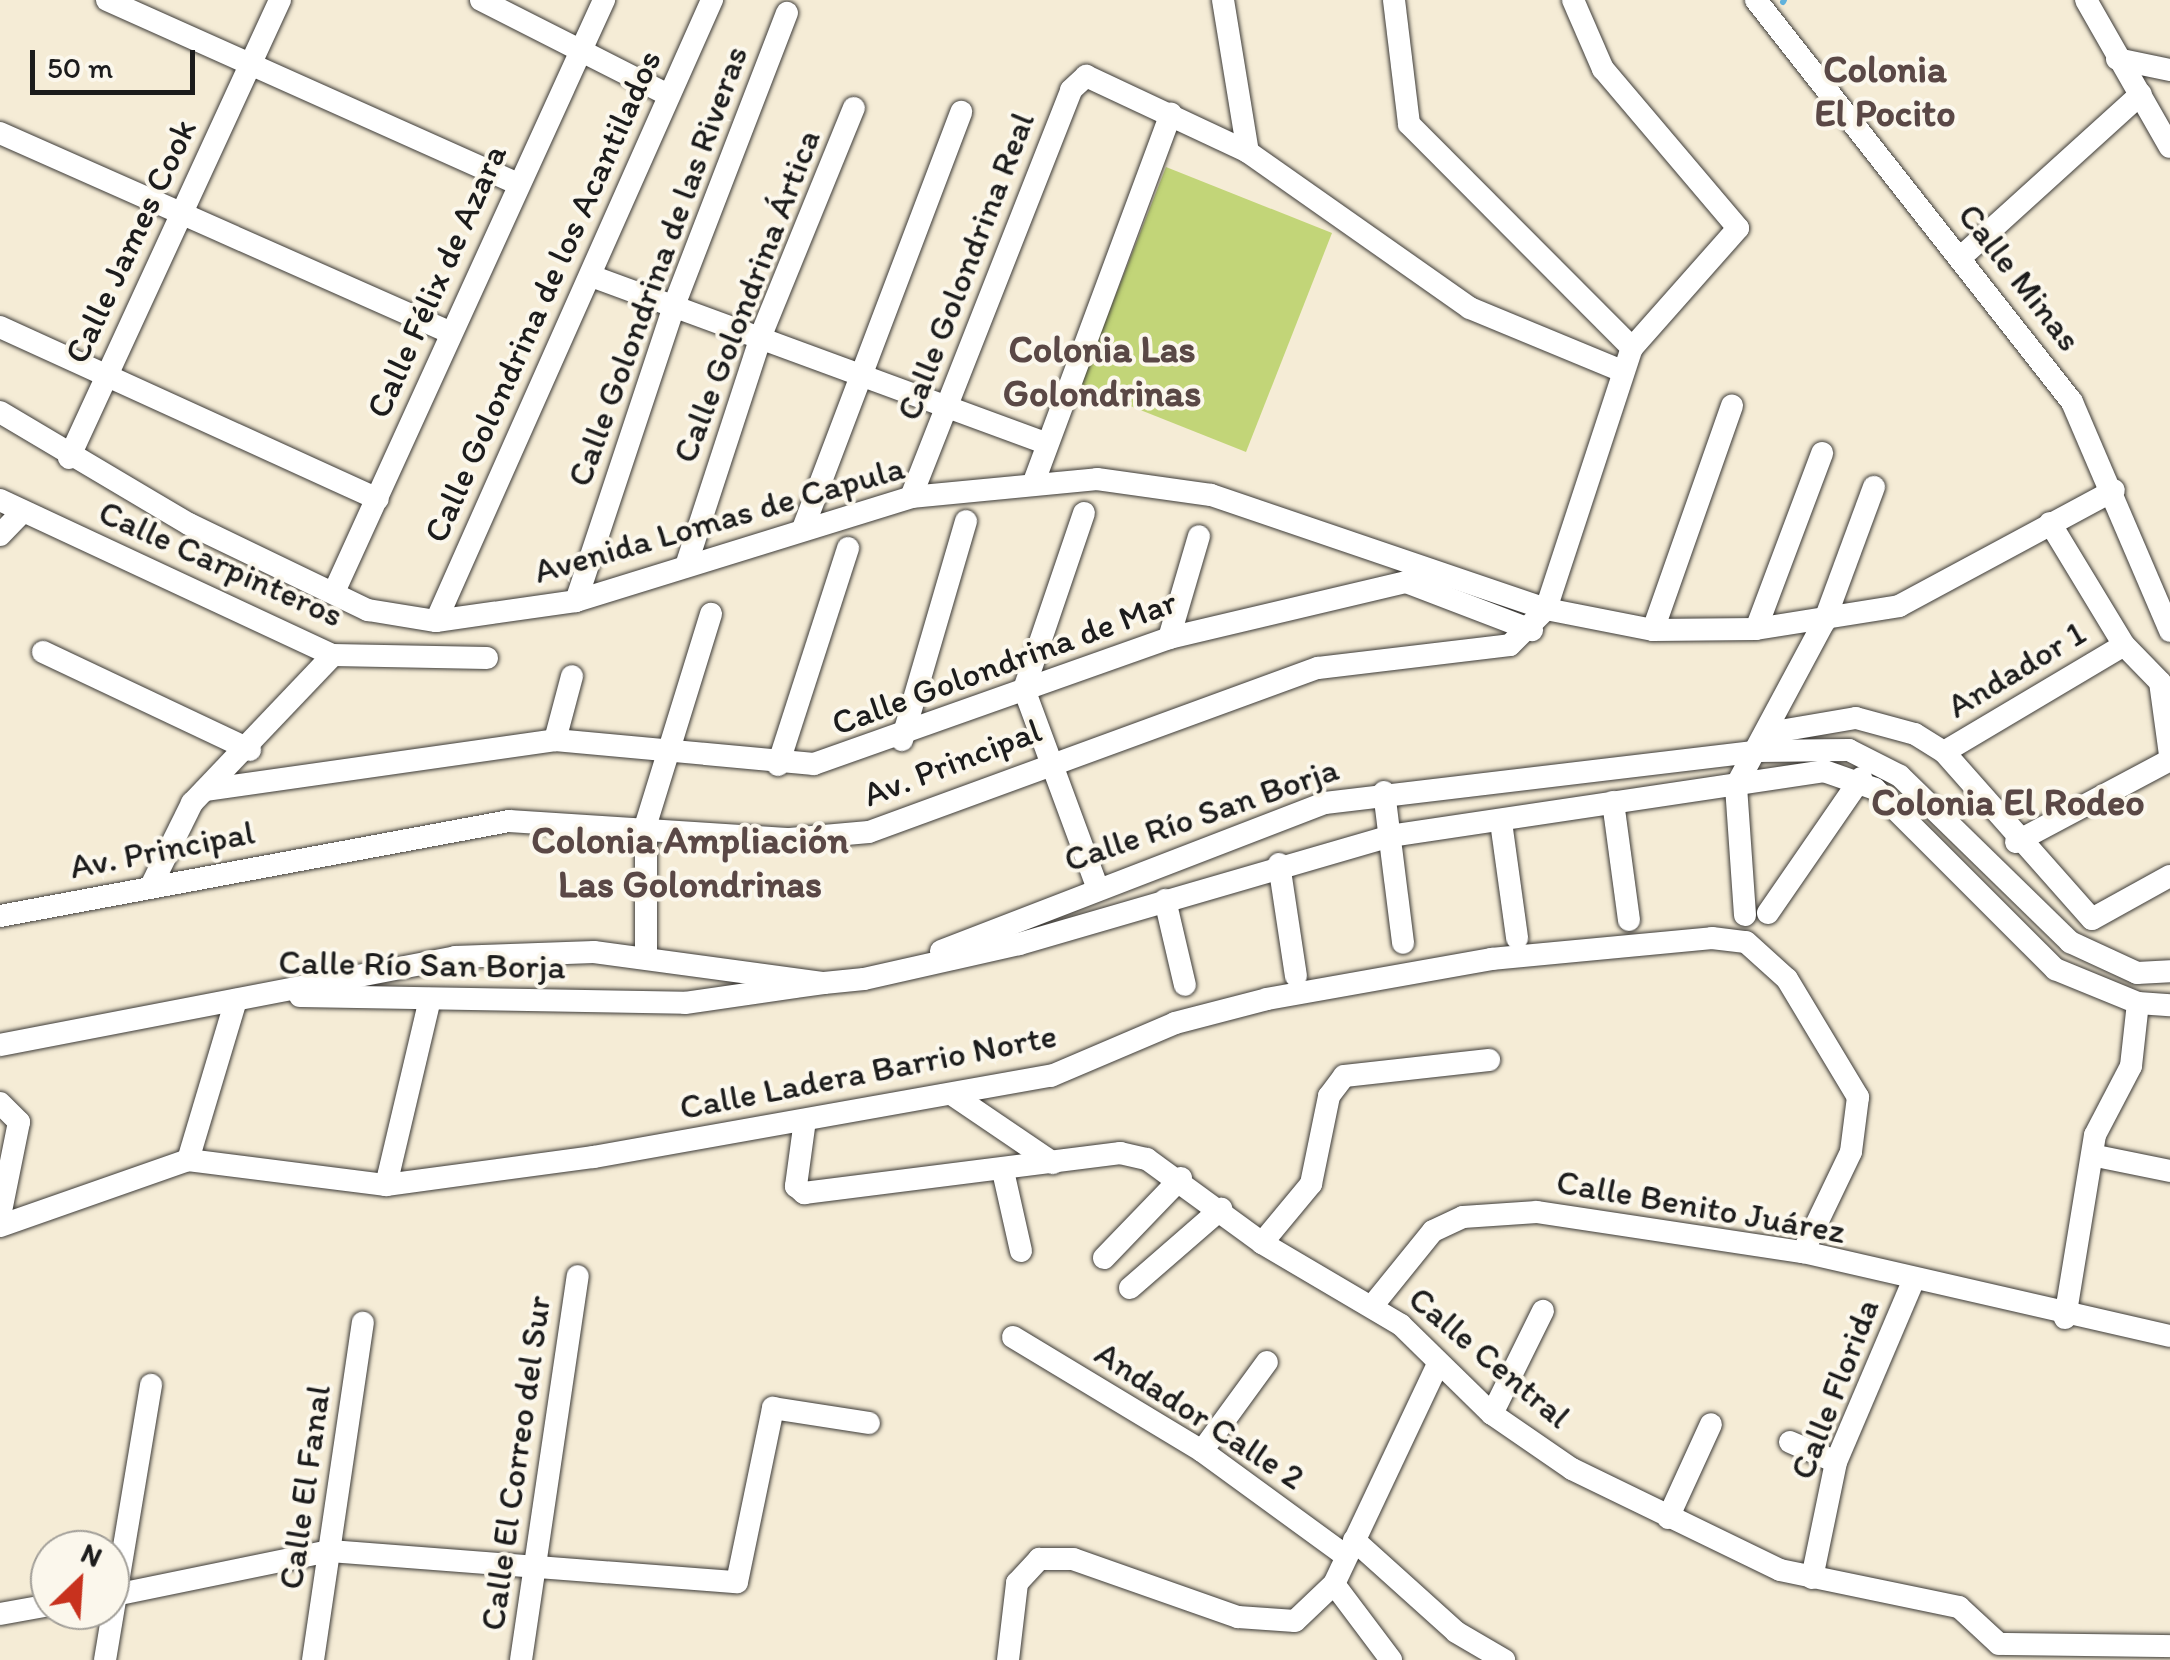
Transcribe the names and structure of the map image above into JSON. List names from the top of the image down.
{
  "streets": {
    "street": [
      "Calle James Cook",
      "Calle Golondrina de las Riveras",
      "Calle Golondrina Real",
      "Calle Minas",
      "Calle Félix de Azara",
      "Calle Golondrina de los Acantilados",
      "Calle Golondrina Ártica",
      "Avenida Lomas de Capula",
      "Calle Carpinteros",
      "Calle Golondrina de Mar",
      "Andador 1",
      "Av. Principal",
      "Calle Río San Borja",
      "Calle Ladera Barrio Norte",
      "Calle Benito Juárez",
      "Calle Central",
      "Calle Florida",
      "Andador Calle 2",
      "Calle El Correo del Sur",
      "Calle El Fanal"
    ]
  },
  "crossings": [
    ["Calle James Cook", "Avenida Lomas de Capula"],
    ["Calle Golondrina de las Riveras", "Avenida Lomas de Capula"],
    ["Calle Golondrina Real", "Avenida Lomas de Capula"],
    ["Calle Minas", "Avenida Lomas de Capula"],
    ["Calle Félix de Azara", "Avenida Lomas de Capula"],
    ["Calle Golondrina de los Acantilados", "Avenida Lomas de Capula"],
    ["Calle Golondrina Ártica", "Avenida Lomas de Capula"],
    ["Avenida Lomas de Capula", "Av. Principal"],
    ["Calle Golondrina de Mar", "Av. Principal"],
    ["Calle Ladera Barrio Norte", "Calle Benito Juárez"],
    ["Calle Ladera Barrio Norte", "Calle Central"],
    ["Calle Benito Juárez", "Calle Central"],
    ["Calle Benito Juárez", "Calle Florida"],
    ["Calle Central", "Calle Florida"]
  ],
  "districts": [
    "Colonia El Pocito",
    "Colonia Las Golondrinas",
    "Colonia El Rodeo",
    "Colonia Ampliación Las Golondrinas"
  ],
  "scale_bar": "50 m",
  "north": "top right"
}
